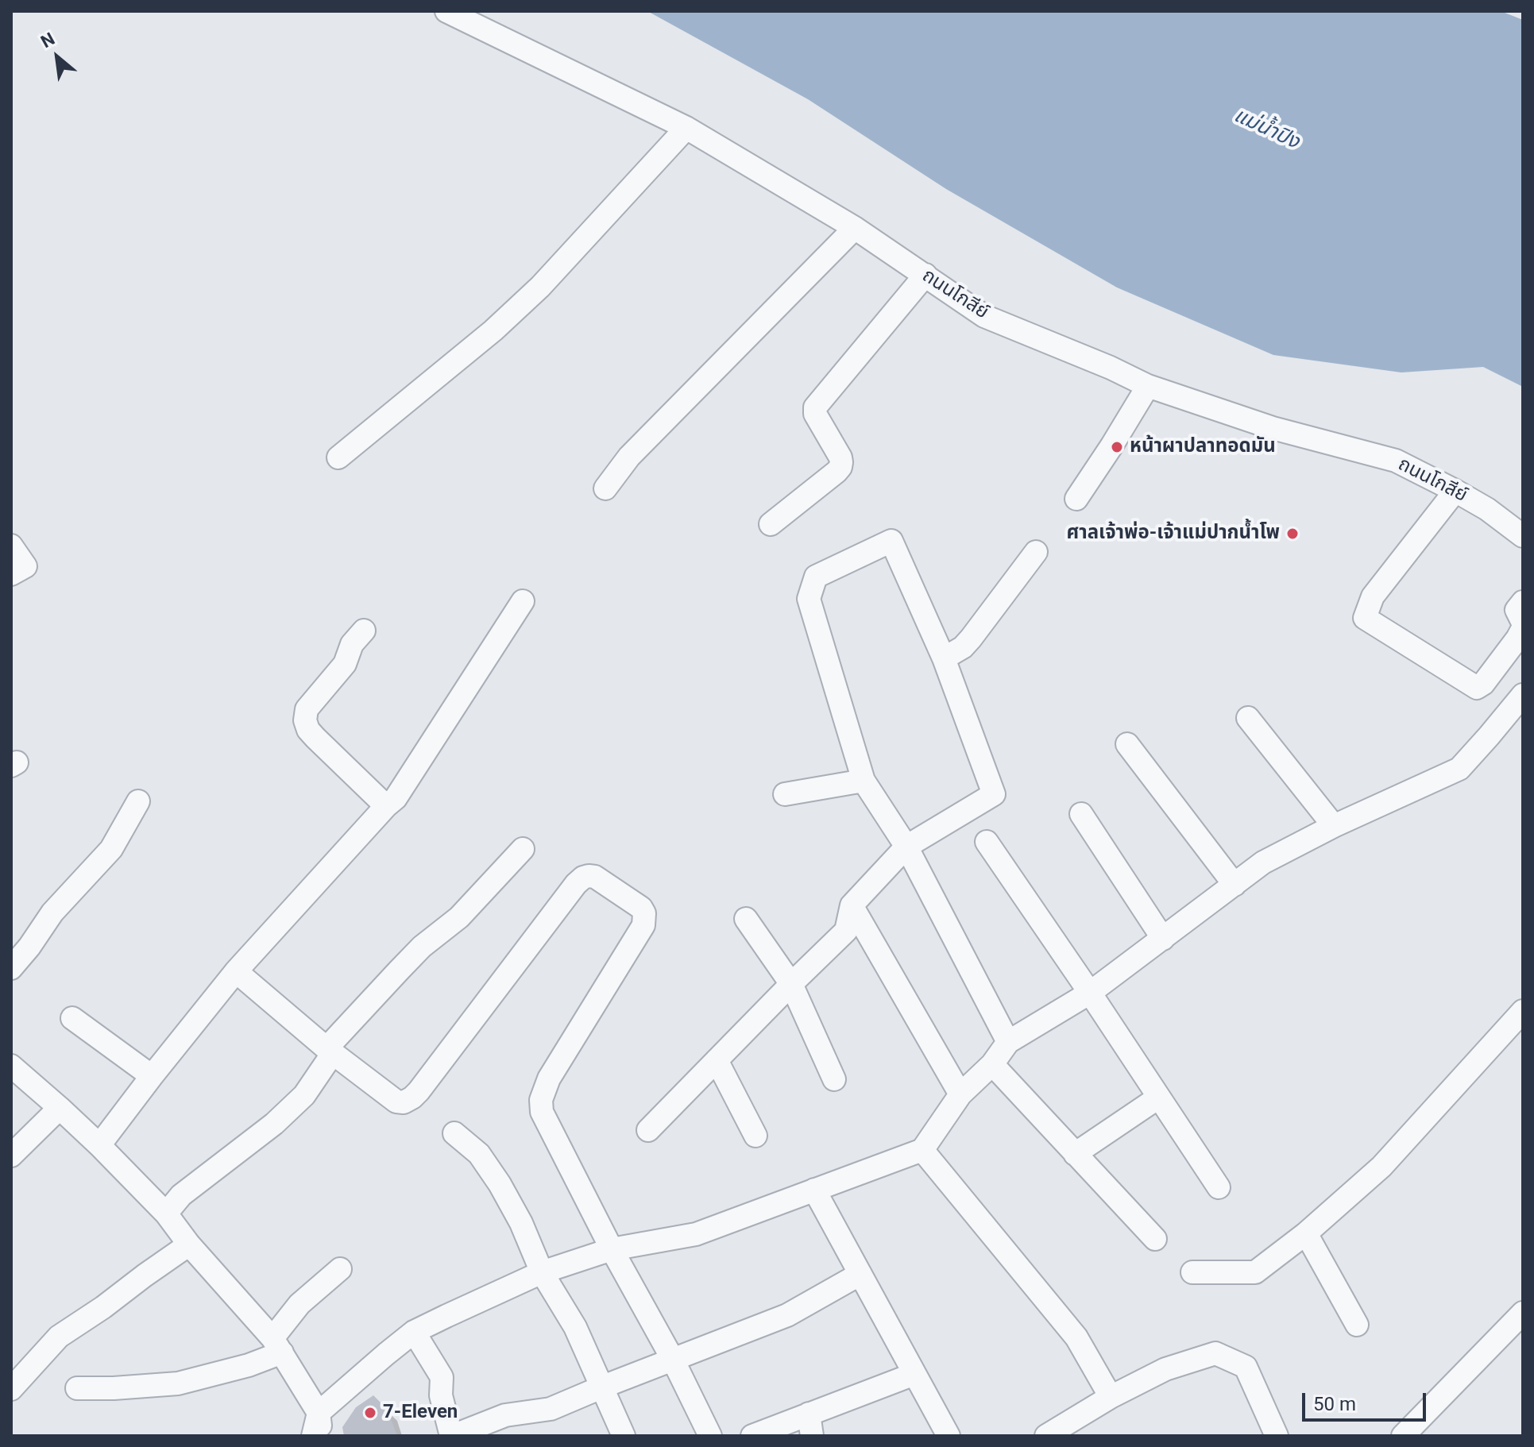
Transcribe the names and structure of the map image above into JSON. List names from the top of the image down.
{
  "streets": {
    "street": ["ถนนโกสีย์"]
  },
  "water": ["แม่น้ำปิง"],
  "places": ["หน้าผาปลาทอดมัน", "ศาลเจ้าพ่อ-เจ้าแม่ปากน้ำโพ", "7-Eleven"],
  "scale_bar": "50 m",
  "north": "top left"
}
